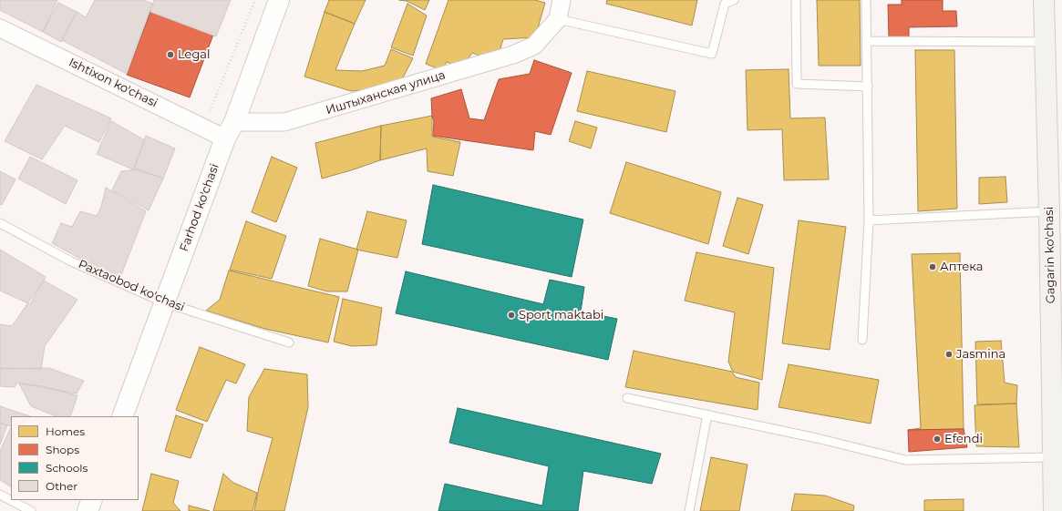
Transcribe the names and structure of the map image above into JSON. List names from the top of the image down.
{
  "streets": {
    "main road": ["Gagarin ko'chasi"],
    "street": ["Ishtixon ko'chasi", "Иштыханская улица", "Farhod ko'chasi"],
    "lane": ["Paxtaobod ko'chasi"]
  },
  "crossings": [
    ["Ishtixon ko'chasi", "Иштыханская улица"],
    ["Ishtixon ko'chasi", "Farhod ko'chasi"],
    ["Иштыханская улица", "Farhod ko'chasi"],
    ["Farhod ko'chasi", "Paxtaobod ko'chasi"]
  ],
  "places": [
    "Legal",
    "Аптека",
    "Sport maktabi",
    "Jasmina",
    "Efendi"
  ],
  "legend": [
    "Homes",
    "Shops",
    "Schools",
    "Other"
  ]
}
